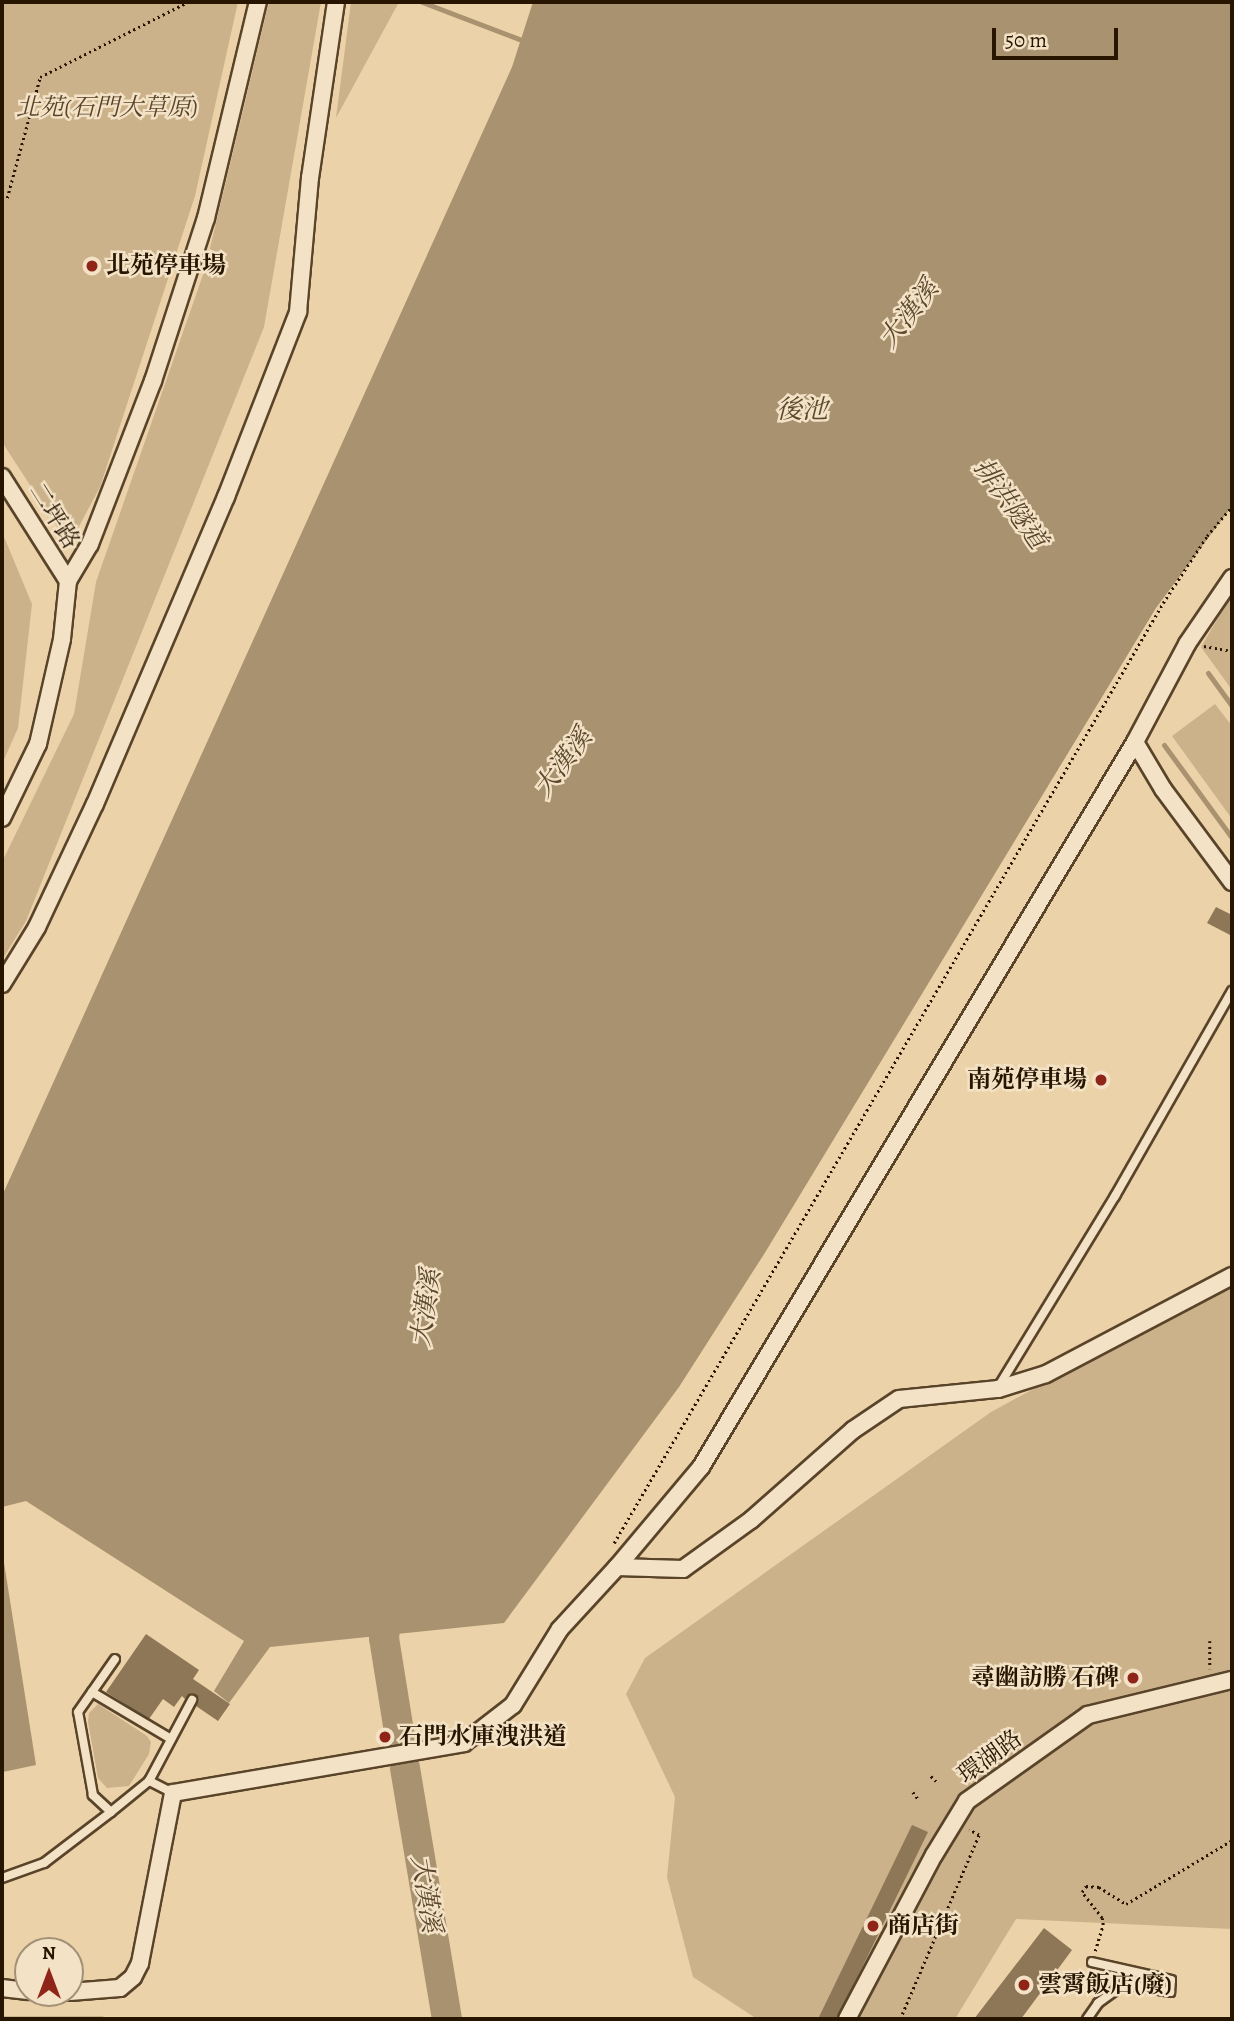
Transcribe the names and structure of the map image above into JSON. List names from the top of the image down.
{
  "streets": {
    "street": ["二坪路", "環湖路"]
  },
  "water": ["大漢溪", "後池", "排洪隧道"],
  "parks": ["北苑(石門大草原)"],
  "places": [
    "北苑停車場",
    "南苑停車場",
    "尋幽訪勝 石碑",
    "石門水庫洩洪道",
    "商店街",
    "雲霄飯店(廢)"
  ],
  "scale_bar": "50 m",
  "north": "top"
}
